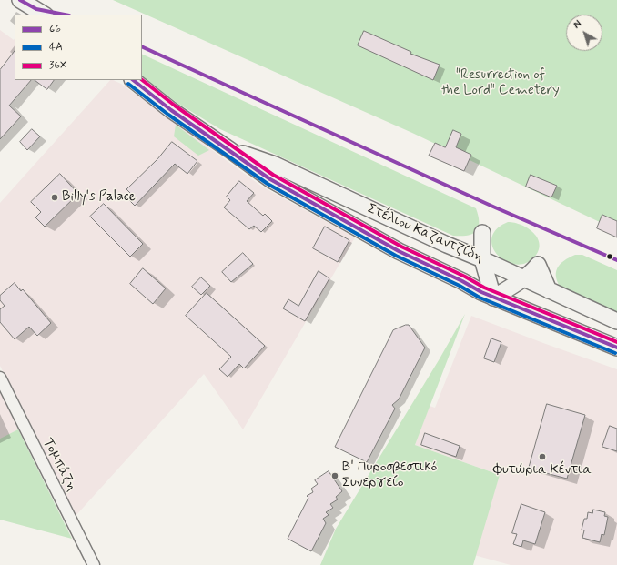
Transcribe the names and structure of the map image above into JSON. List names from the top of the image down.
{
  "streets": {
    "main road": ["Στέλιου Καζαντζίδη"],
    "street": ["Τομπάζη"]
  },
  "parks": ["\"Resurrection of the Lord\" Cemetery"],
  "places": ["Billy's Palace", "Φυτώρια Κέντια", "Β' Πυροσβεστικό Συνεργείο"],
  "lines": ["transit line 66", "transit line 36Χ", "transit line 4Α"],
  "legend": ["66", "4Α", "36Χ"],
  "north": "top left"
}
